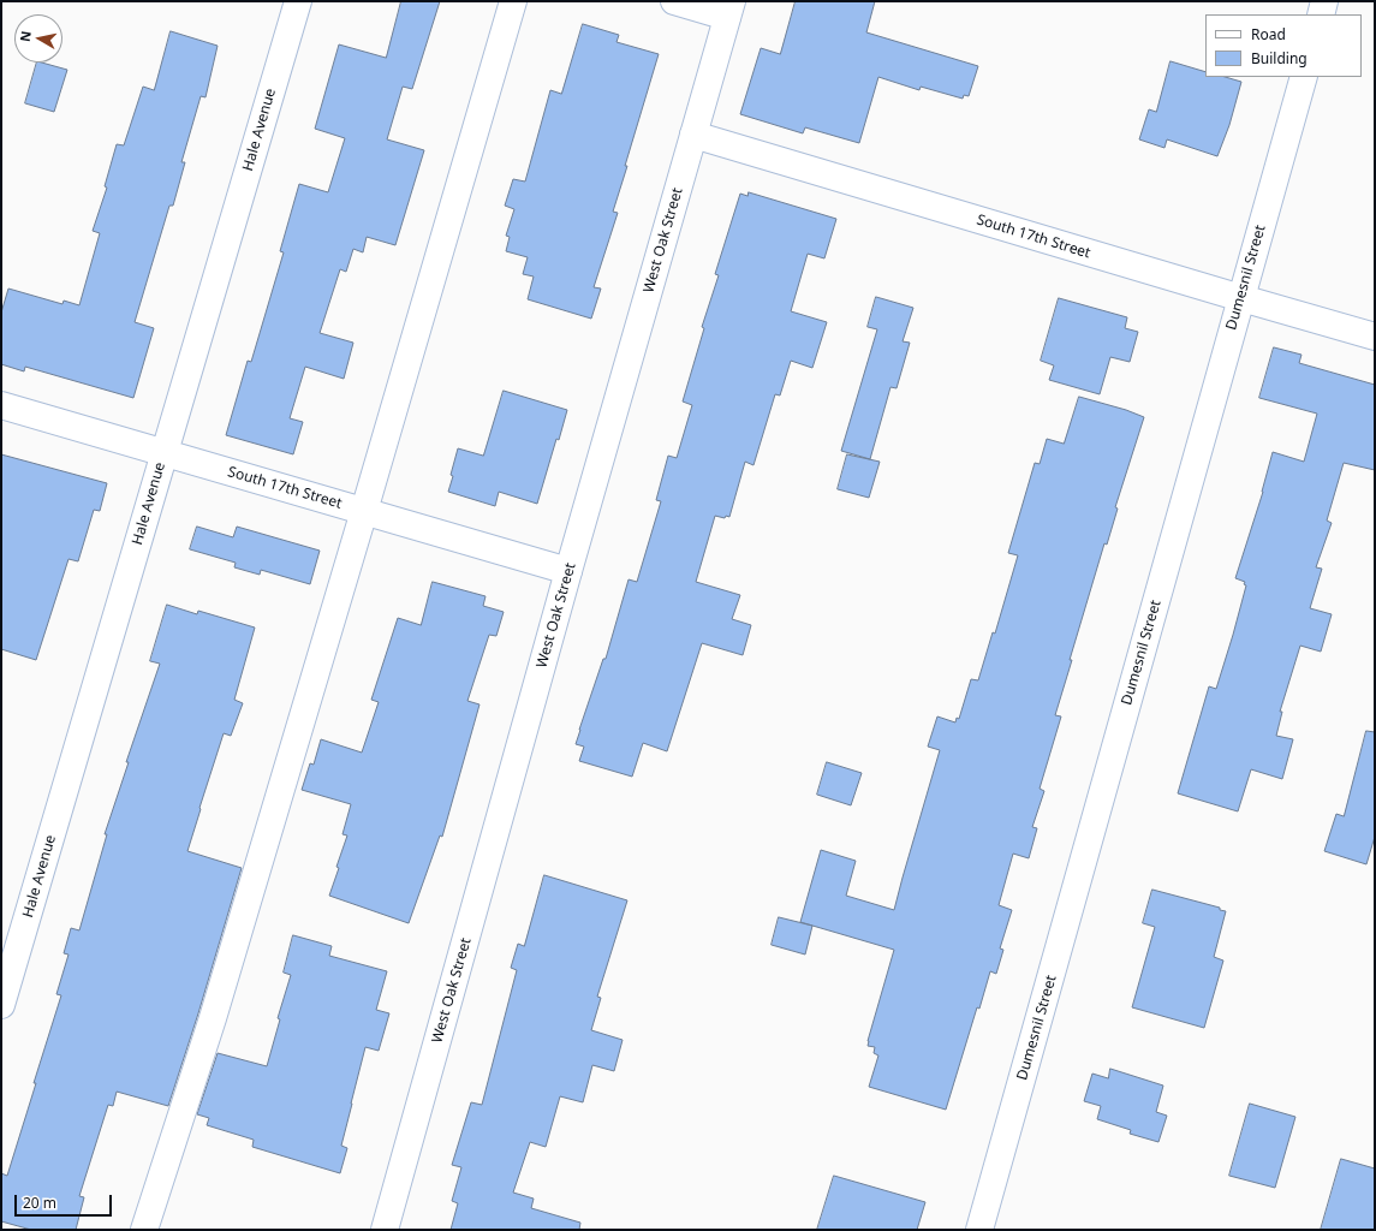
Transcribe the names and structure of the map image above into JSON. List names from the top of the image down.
{
  "streets": {
    "street": [
      "Hale Avenue",
      "South 17th Street",
      "West Oak Street",
      "Dumesnil Street"
    ]
  },
  "crossings": [
    ["Hale Avenue", "South 17th Street"],
    ["South 17th Street", "West Oak Street"],
    ["South 17th Street", "Dumesnil Street"]
  ],
  "legend": ["Road", "Building"],
  "scale_bar": "20 m",
  "north": "left"
}
